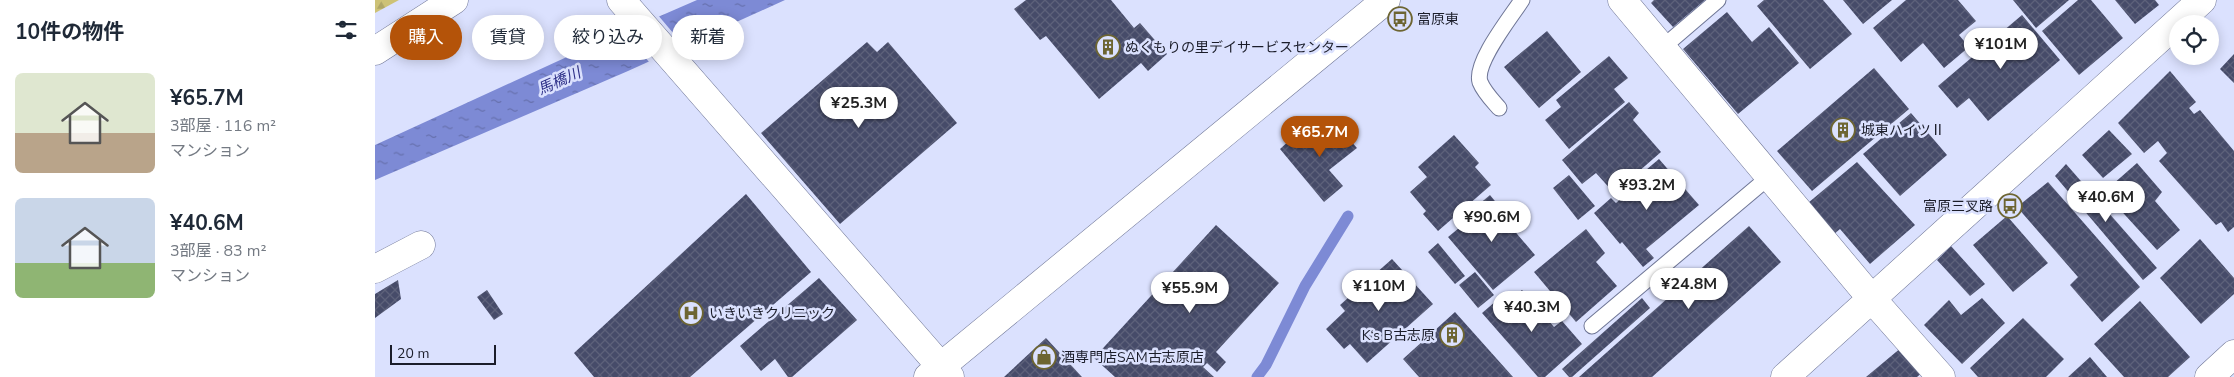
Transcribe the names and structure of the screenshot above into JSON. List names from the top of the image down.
{
  "water": ["馬橋川"],
  "places": {
    "bus stop": ["富原東", "富原三叉路"],
    "building": ["ぬくもりの里デイサービスセンター", "城東ハイツⅡ", "K‘s B古志原"],
    "hospital": ["いきいきクリニック"],
    "shop": ["酒専門店SAM古志原店"]
  },
  "scale_bar": "20 m",
  "page": {
    "heading": "10件の物件",
    "chip": [
      "購入",
      "賃貸",
      "絞り込み",
      "新着"
    ],
    "price": [
      "¥101M",
      "¥25.3M",
      "¥65.7M",
      "¥93.2M",
      "¥40.6M",
      "¥90.6M",
      "¥24.8M",
      "¥110M",
      "¥55.9M",
      "¥40.3M"
    ],
    "list": [
      {
        "name": "¥65.7M",
        "note": "3部屋 · 116 m² · マンション"
      },
      {
        "name": "¥40.6M",
        "note": "3部屋 · 83 m² · マンション"
      }
    ],
    "scale": "20 m"
  }
}
